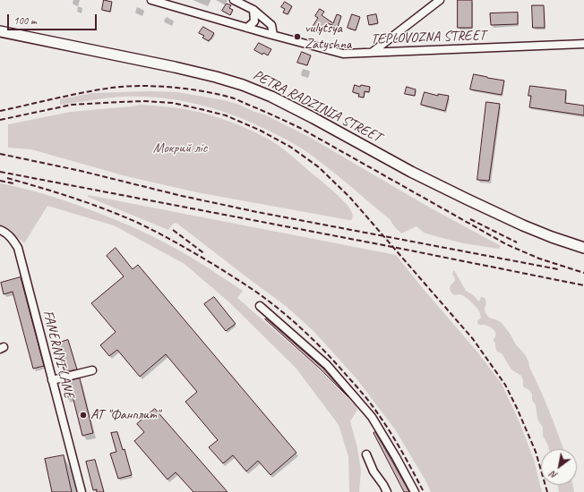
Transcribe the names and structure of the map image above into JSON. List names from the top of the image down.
{
  "streets": {
    "main road": ["PETRA RADZINIA STREET"],
    "street": ["TEPLOVOZNA STREET", "FANERNYI LANE"]
  },
  "parks": ["Мокрий ліс"],
  "places": ["vulytsya Zatyshna", "АТ \"Фанплит\""],
  "scale_bar": "100 m",
  "north": "bottom left"
}
